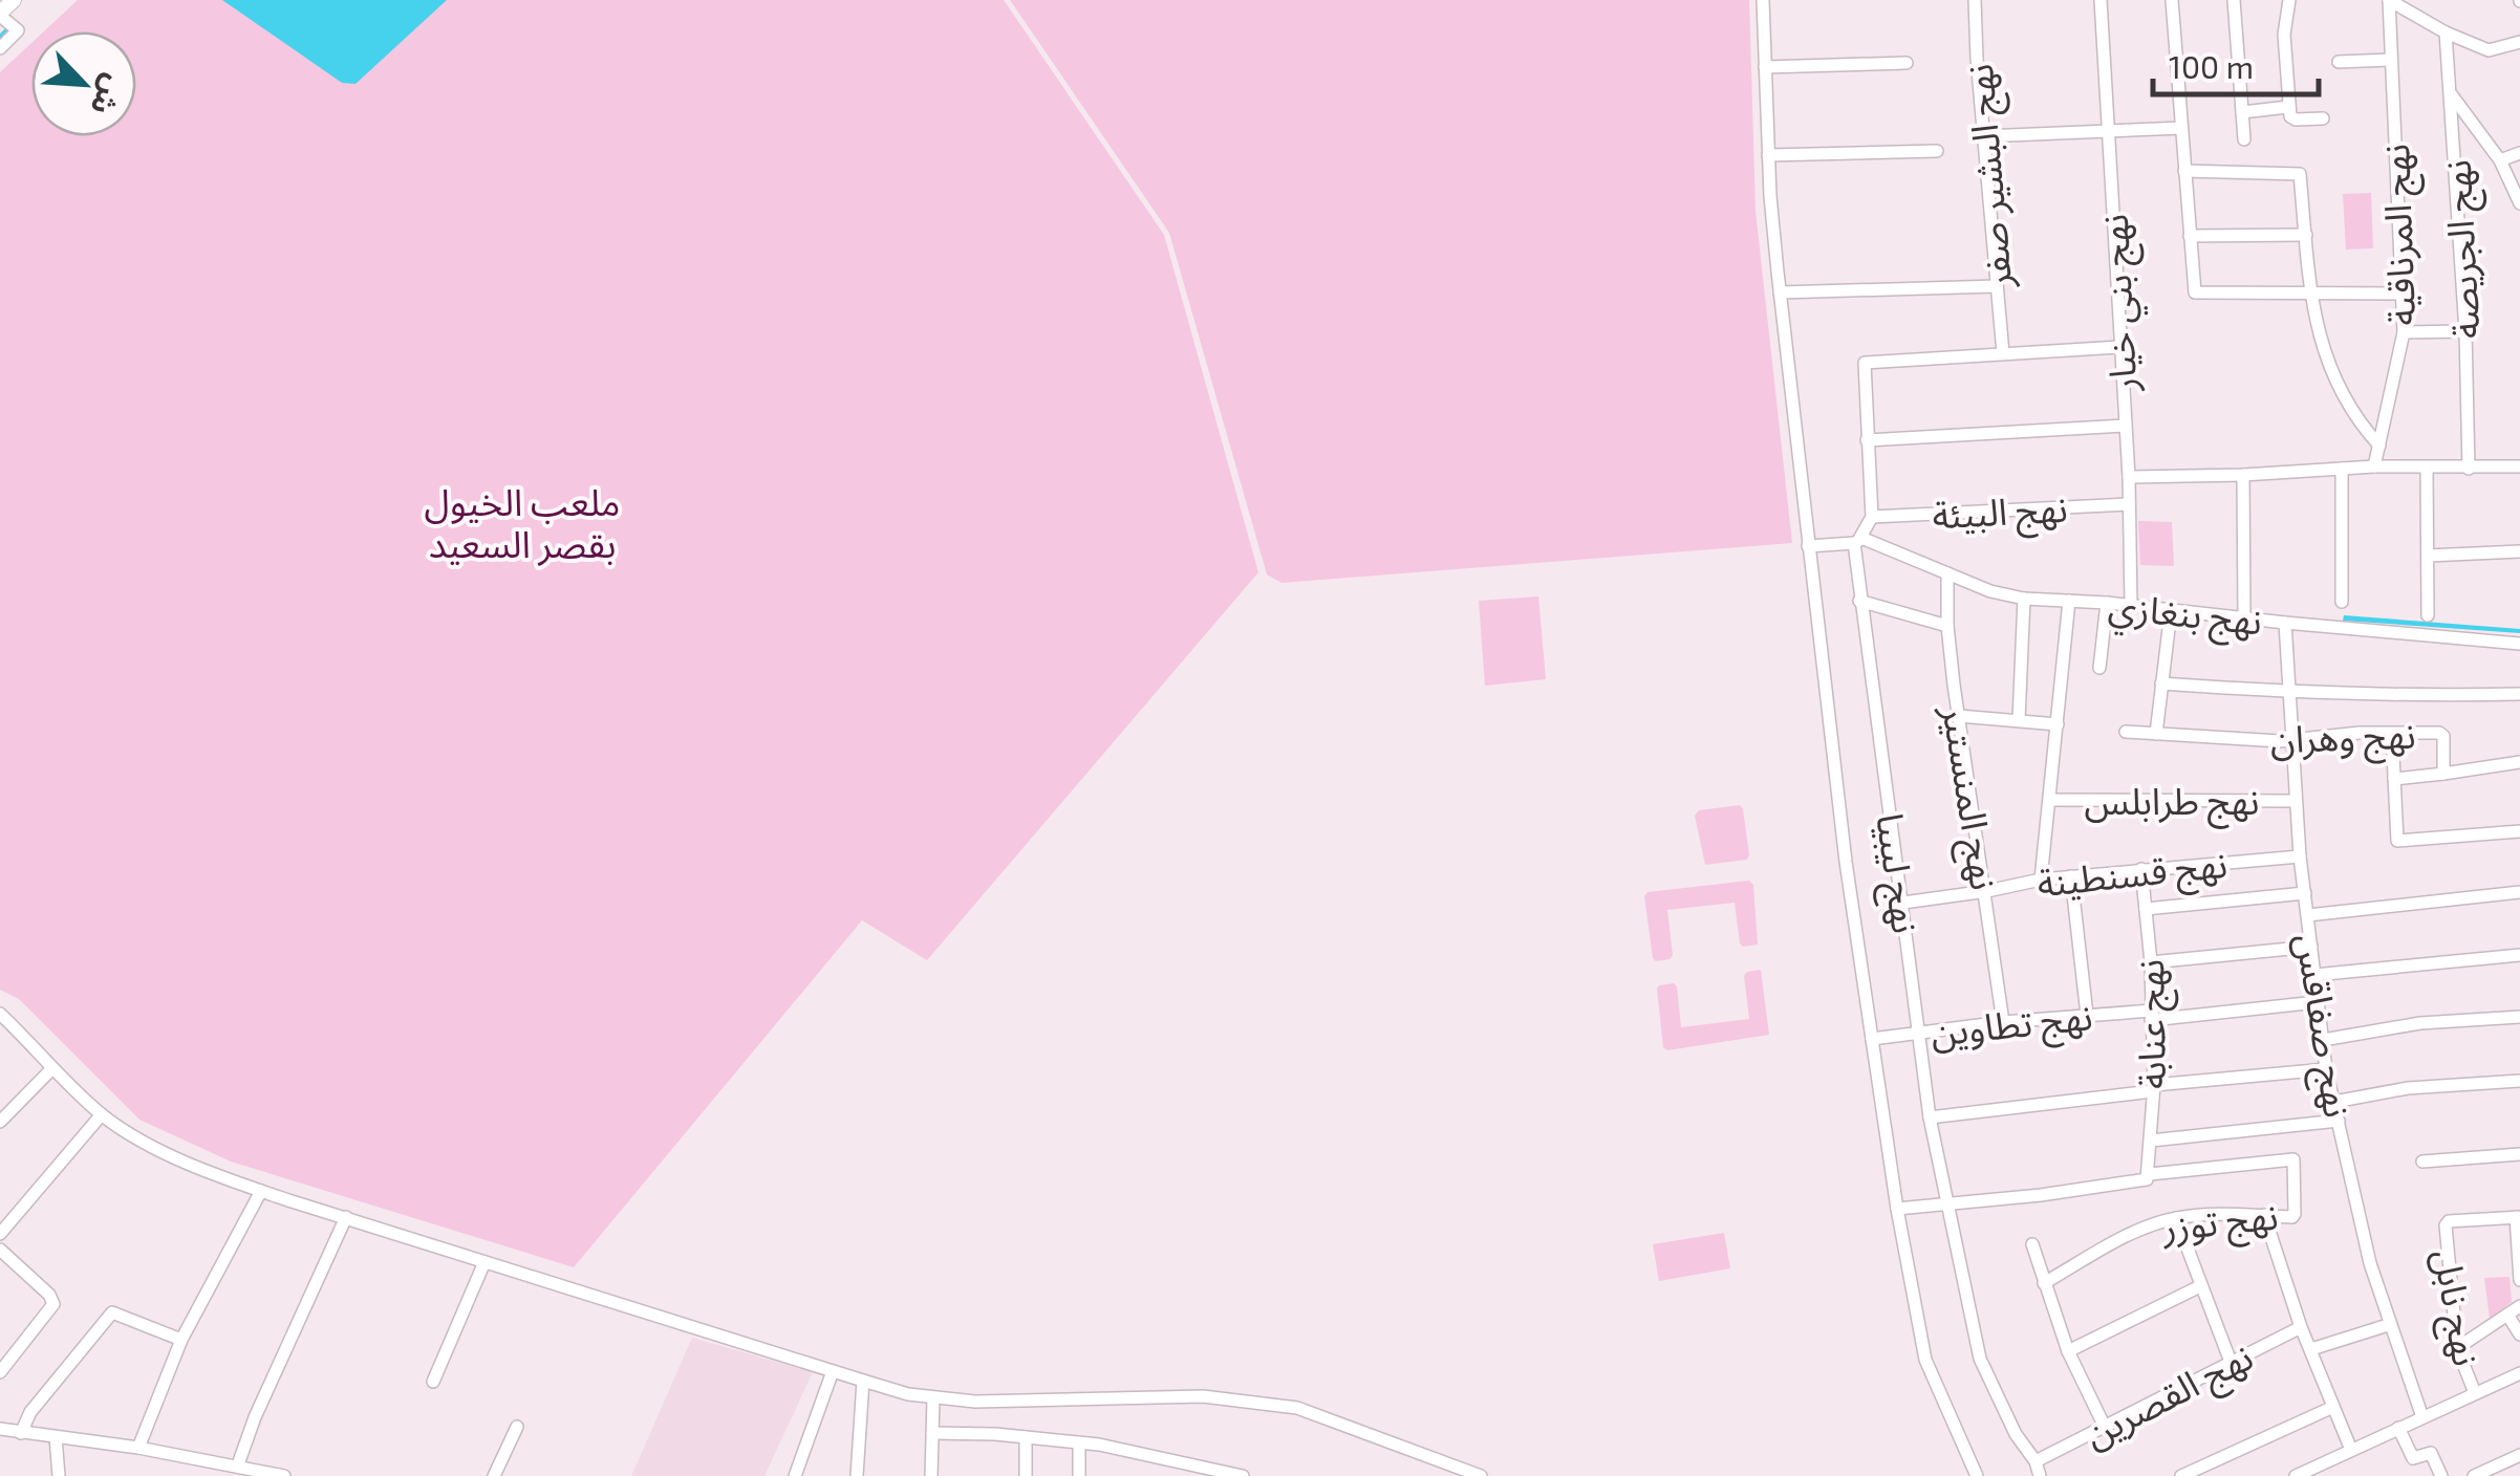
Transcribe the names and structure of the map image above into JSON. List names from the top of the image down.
{
  "streets": {
    "street": [
      "نهج البشير صفر",
      "نهج المرناقية",
      "نهج الجريصة",
      "نهج بني خيار",
      "نهج البيئة",
      "نهج بنغازي",
      "نهج وهران",
      "نهج المنستير",
      "نهج طرابلس",
      "نهج قسنطينة",
      "نهج ليبيا",
      "نهج تطاوين",
      "نهج عنابة",
      "نهج صفاقس",
      "نهج توزر",
      "نهج نابل",
      "نهج القصرين"
    ]
  },
  "crossings": [
    ["نهج بني خيار", "نهج البيئة"],
    ["نهج بني خيار", "نهج بنغازي"],
    ["نهج بنغازي", "نهج المنستير"],
    ["نهج بنغازي", "نهج ليبيا"],
    ["نهج بنغازي", "نهج صفاقس"],
    ["نهج وهران", "نهج صفاقس"],
    ["نهج المنستير", "نهج قسنطينة"],
    ["نهج المنستير", "نهج تطاوين"],
    ["نهج طرابلس", "نهج صفاقس"],
    ["نهج قسنطينة", "نهج ليبيا"],
    ["نهج قسنطينة", "نهج عنابة"],
    ["نهج قسنطينة", "نهج صفاقس"],
    ["نهج ليبيا", "نهج تطاوين"],
    ["نهج ليبيا", "نهج القصرين"],
    ["نهج تطاوين", "نهج عنابة"],
    ["نهج تطاوين", "نهج صفاقس"],
    ["نهج عنابة", "نهج توزر"]
  ],
  "parks": ["ملعب الخيول بقصر السعيد"],
  "scale_bar": "100 m",
  "north": "bottom right"
}
